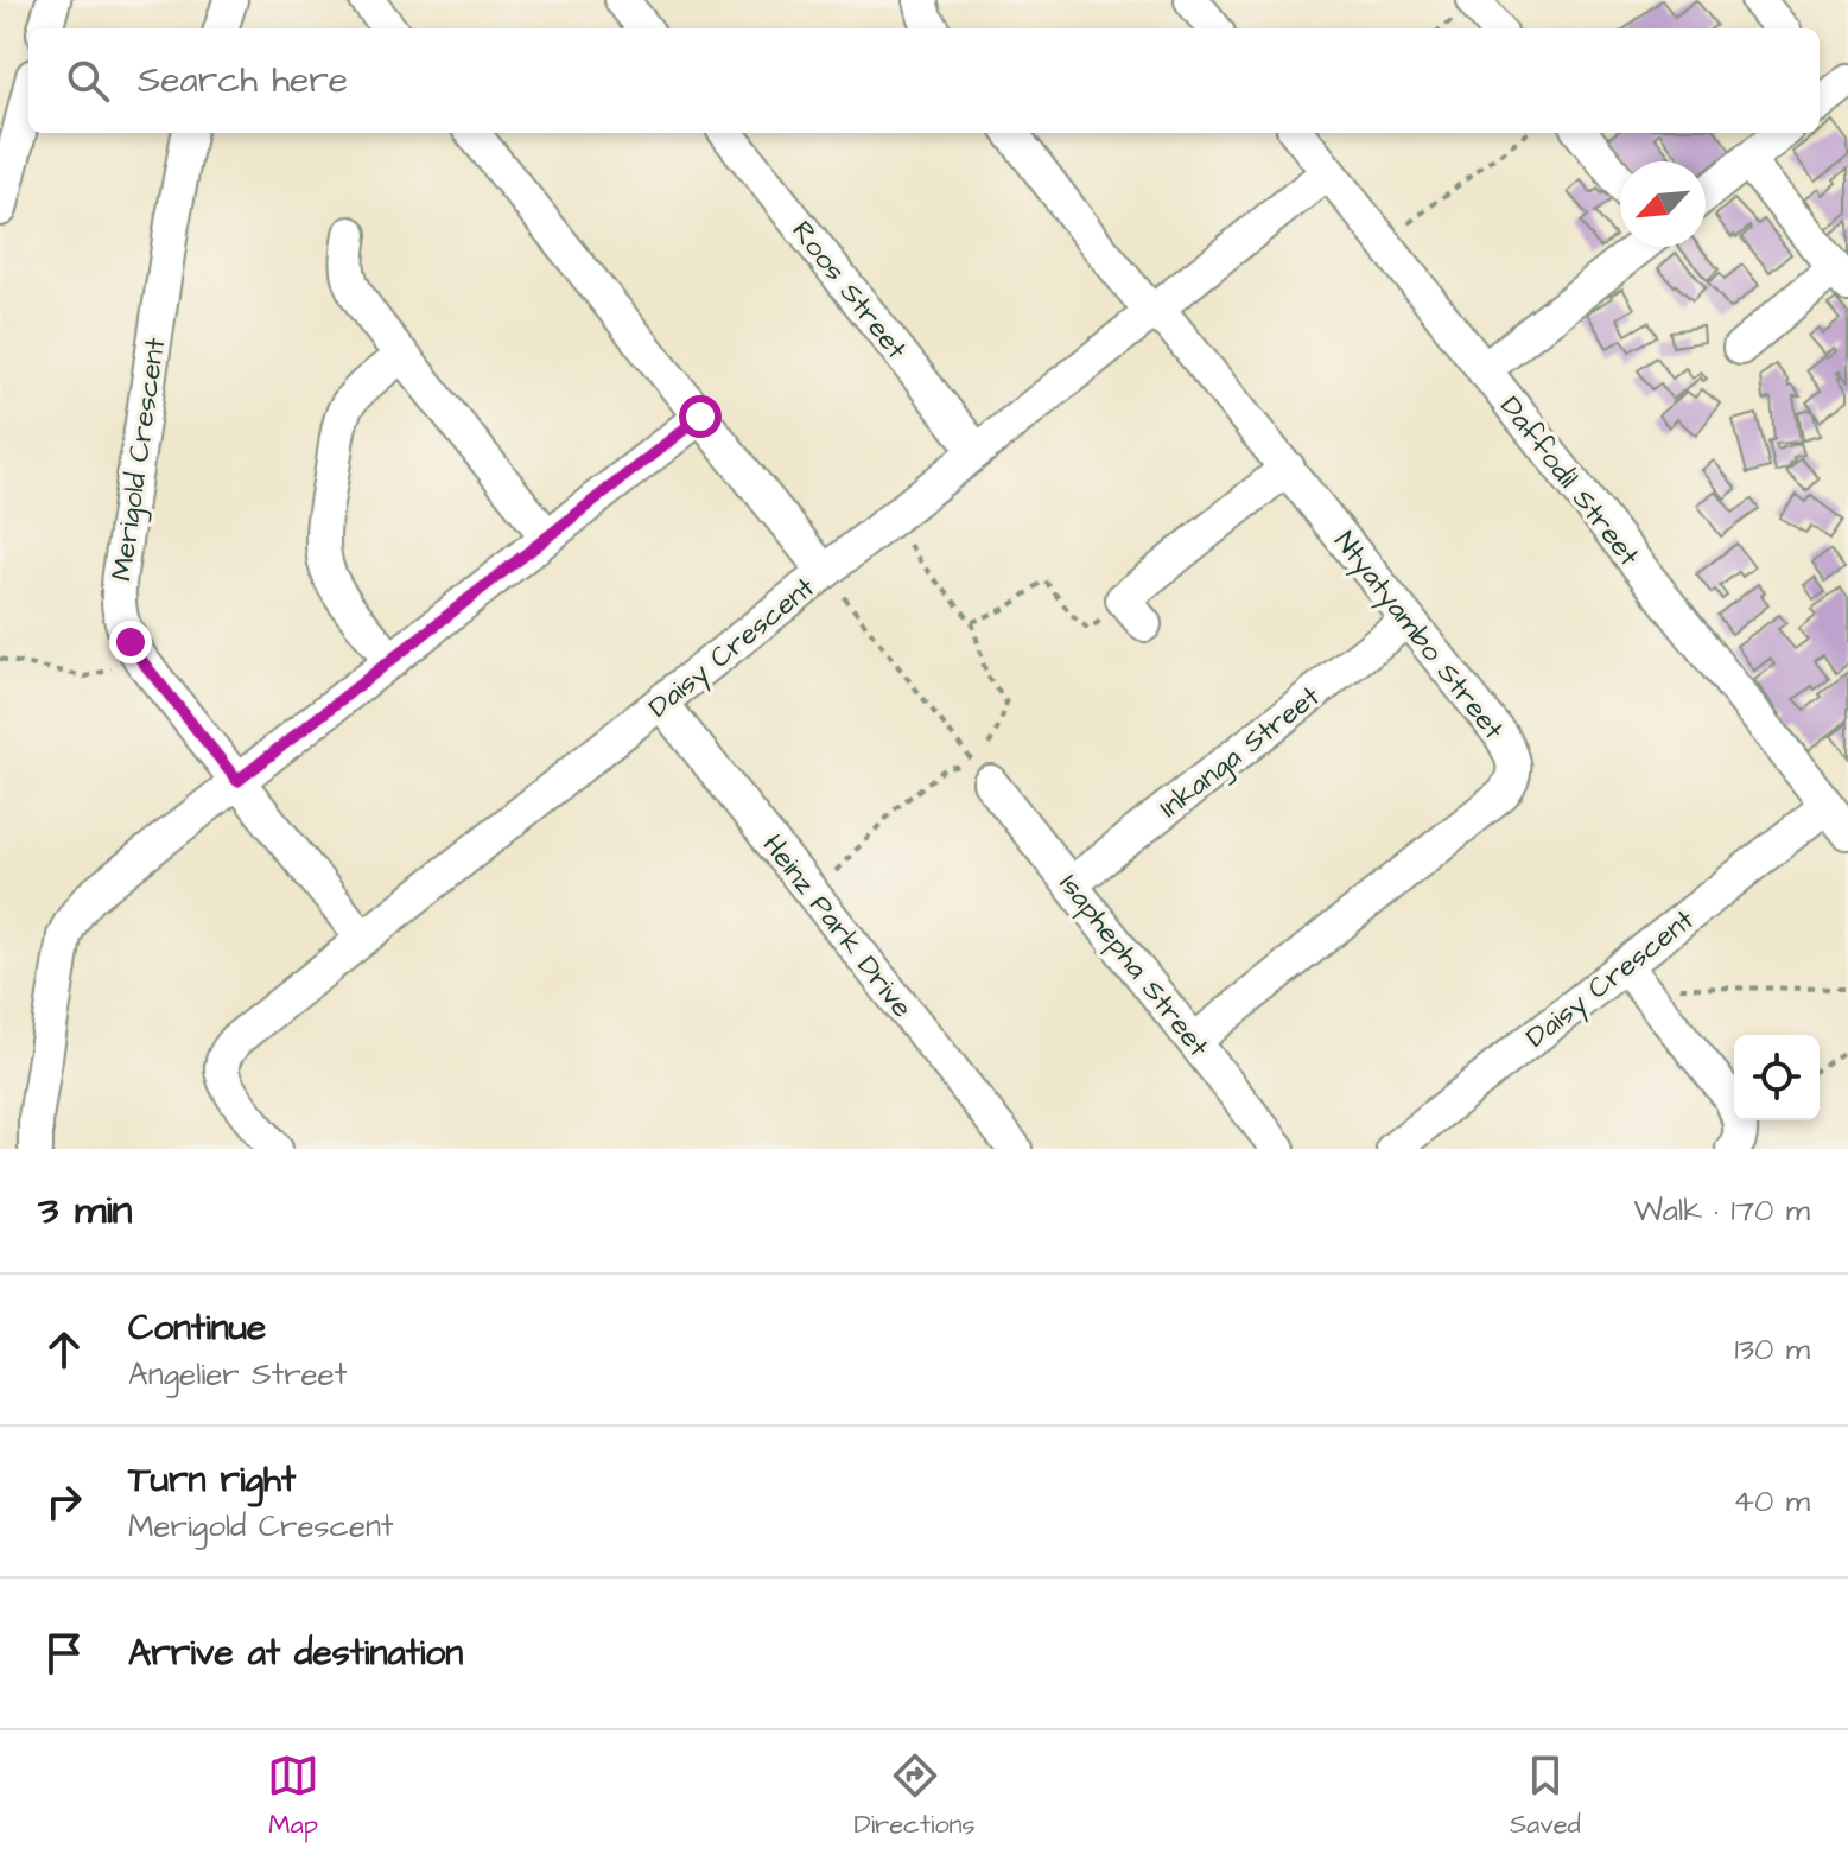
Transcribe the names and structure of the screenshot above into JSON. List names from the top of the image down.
{
  "streets": {
    "street": [
      "Roos Street",
      "Merigold Crescent",
      "Daffodil Street",
      "Ntyatyambo Street",
      "Daisy Crescent",
      "Inkanga Street",
      "Heinz Park Drive",
      "Isaphepha Street"
    ]
  },
  "crossings": [
    ["Roos Street", "Daisy Crescent"],
    ["Merigold Crescent", "Daisy Crescent"],
    ["Daffodil Street", "Daisy Crescent"],
    ["Ntyatyambo Street", "Daisy Crescent"],
    ["Ntyatyambo Street", "Inkanga Street"],
    ["Ntyatyambo Street", "Isaphepha Street"],
    ["Daisy Crescent", "Heinz Park Drive"],
    ["Inkanga Street", "Isaphepha Street"]
  ],
  "north": "bottom left",
  "page": {
    "search": "Search here",
    "heading": ["3 min", "Walk · 170 m"],
    "list": [
      ["Continue", "Angelier Street", "130 m"],
      ["Turn right", "Merigold Crescent", "40 m"],
      "Arrive at destination"
    ],
    "nav": ["Map", "Directions", "Saved"]
  }
}
